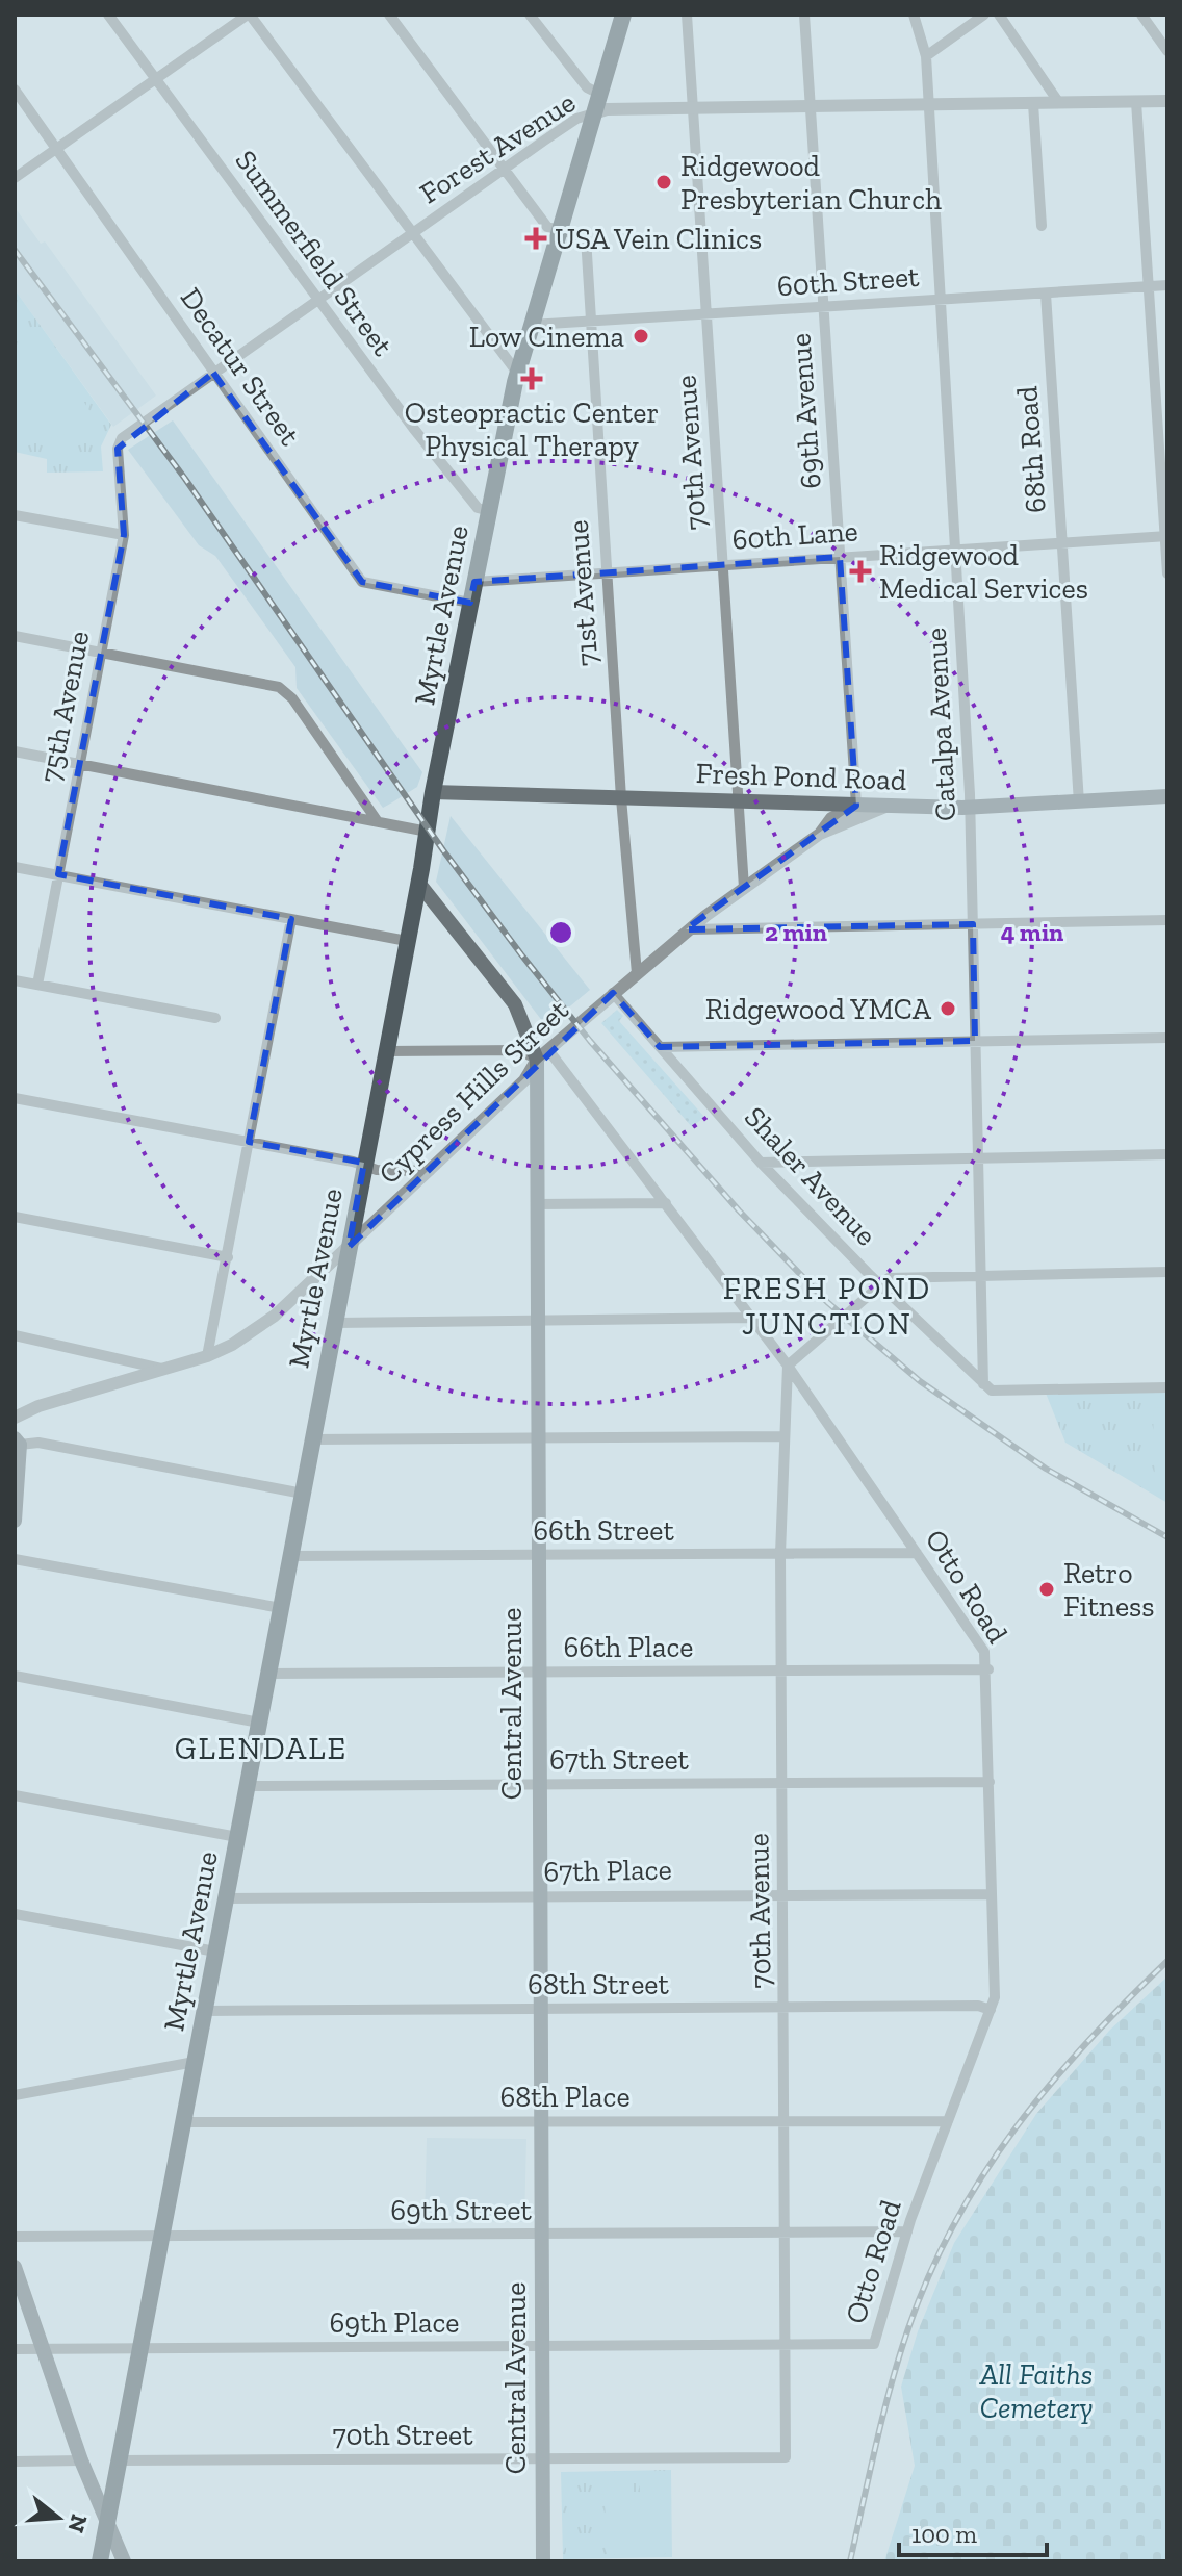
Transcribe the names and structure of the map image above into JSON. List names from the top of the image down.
{
  "streets": {
    "main road": ["Myrtle Avenue", "Fresh Pond Road", "Central Avenue"],
    "street": [
      "Forest Avenue",
      "Summerfield Street",
      "60th Street",
      "Decatur Street",
      "69th Avenue",
      "68th Road",
      "70th Avenue",
      "60th Lane",
      "71st Avenue",
      "75th Avenue",
      "Catalpa Avenue",
      "Cypress Hills Street",
      "Shaler Avenue",
      "66th Street",
      "Otto Road",
      "66th Place",
      "67th Street",
      "67th Place",
      "68th Street",
      "68th Place",
      "69th Street",
      "69th Place",
      "70th Street"
    ]
  },
  "crossings": [
    ["Forest Avenue", "Summerfield Street"],
    ["Forest Avenue", "Decatur Street"],
    ["Forest Avenue", "69th Avenue"],
    ["Forest Avenue", "70th Avenue"],
    ["Forest Avenue", "Myrtle Avenue"],
    ["Forest Avenue", "75th Avenue"],
    ["Forest Avenue", "Catalpa Avenue"],
    ["Summerfield Street", "Myrtle Avenue"],
    ["60th Street", "69th Avenue"],
    ["60th Street", "68th Road"],
    ["60th Street", "70th Avenue"],
    ["60th Street", "71st Avenue"],
    ["60th Street", "Myrtle Avenue"],
    ["60th Street", "Catalpa Avenue"],
    ["Decatur Street", "Myrtle Avenue"],
    ["69th Avenue", "60th Lane"],
    ["69th Avenue", "Fresh Pond Road"],
    ["69th Avenue", "Cypress Hills Street"],
    ["68th Road", "60th Lane"],
    ["68th Road", "Fresh Pond Road"],
    ["70th Avenue", "60th Lane"],
    ["70th Avenue", "Fresh Pond Road"],
    ["70th Avenue", "Cypress Hills Street"],
    ["70th Avenue", "66th Street"],
    ["70th Avenue", "Otto Road"],
    ["70th Avenue", "66th Place"],
    ["70th Avenue", "67th Street"],
    ["70th Avenue", "67th Place"],
    ["70th Avenue", "68th Street"],
    ["70th Avenue", "68th Place"],
    ["70th Avenue", "69th Street"],
    ["70th Avenue", "69th Place"],
    ["70th Avenue", "70th Street"],
    ["60th Lane", "71st Avenue"],
    ["60th Lane", "Myrtle Avenue"],
    ["60th Lane", "Catalpa Avenue"],
    ["71st Avenue", "Myrtle Avenue"],
    ["71st Avenue", "Fresh Pond Road"],
    ["71st Avenue", "Cypress Hills Street"],
    ["Myrtle Avenue", "Fresh Pond Road"],
    ["Myrtle Avenue", "Cypress Hills Street"],
    ["Myrtle Avenue", "66th Street"],
    ["Myrtle Avenue", "66th Place"],
    ["Myrtle Avenue", "Central Avenue"],
    ["Myrtle Avenue", "67th Street"],
    ["Myrtle Avenue", "67th Place"],
    ["Myrtle Avenue", "68th Street"],
    ["Myrtle Avenue", "68th Place"],
    ["Myrtle Avenue", "69th Street"],
    ["Myrtle Avenue", "69th Place"],
    ["Myrtle Avenue", "70th Street"],
    ["Catalpa Avenue", "Fresh Pond Road"],
    ["Catalpa Avenue", "Shaler Avenue"],
    ["Fresh Pond Road", "Cypress Hills Street"],
    ["Cypress Hills Street", "Shaler Avenue"],
    ["Cypress Hills Street", "Otto Road"],
    ["Cypress Hills Street", "Central Avenue"],
    ["66th Street", "Otto Road"],
    ["66th Street", "Central Avenue"],
    ["Otto Road", "66th Place"],
    ["Otto Road", "Central Avenue"],
    ["Otto Road", "67th Street"],
    ["Otto Road", "67th Place"],
    ["Otto Road", "68th Street"],
    ["Otto Road", "68th Place"],
    ["Otto Road", "69th Street"],
    ["Otto Road", "69th Place"],
    ["66th Place", "Central Avenue"],
    ["Central Avenue", "67th Street"],
    ["Central Avenue", "67th Place"],
    ["Central Avenue", "68th Street"],
    ["Central Avenue", "68th Place"],
    ["Central Avenue", "69th Street"],
    ["Central Avenue", "69th Place"],
    ["Central Avenue", "70th Street"]
  ],
  "districts": ["FRESH POND JUNCTION", "GLENDALE"],
  "parks": ["All Faiths Cemetery"],
  "places": {
    "other": [
      "Ridgewood Presbyterian Church",
      "Low Cinema",
      "Ridgewood YMCA",
      "Retro Fitness"
    ],
    "health": ["USA Vein Clinics", "Osteopractic Center Physical Therapy", "Ridgewood Medical Services"]
  },
  "scale_bar": "100 m",
  "north": "right",
  "rings": ["2 min", "4 min"]
}
